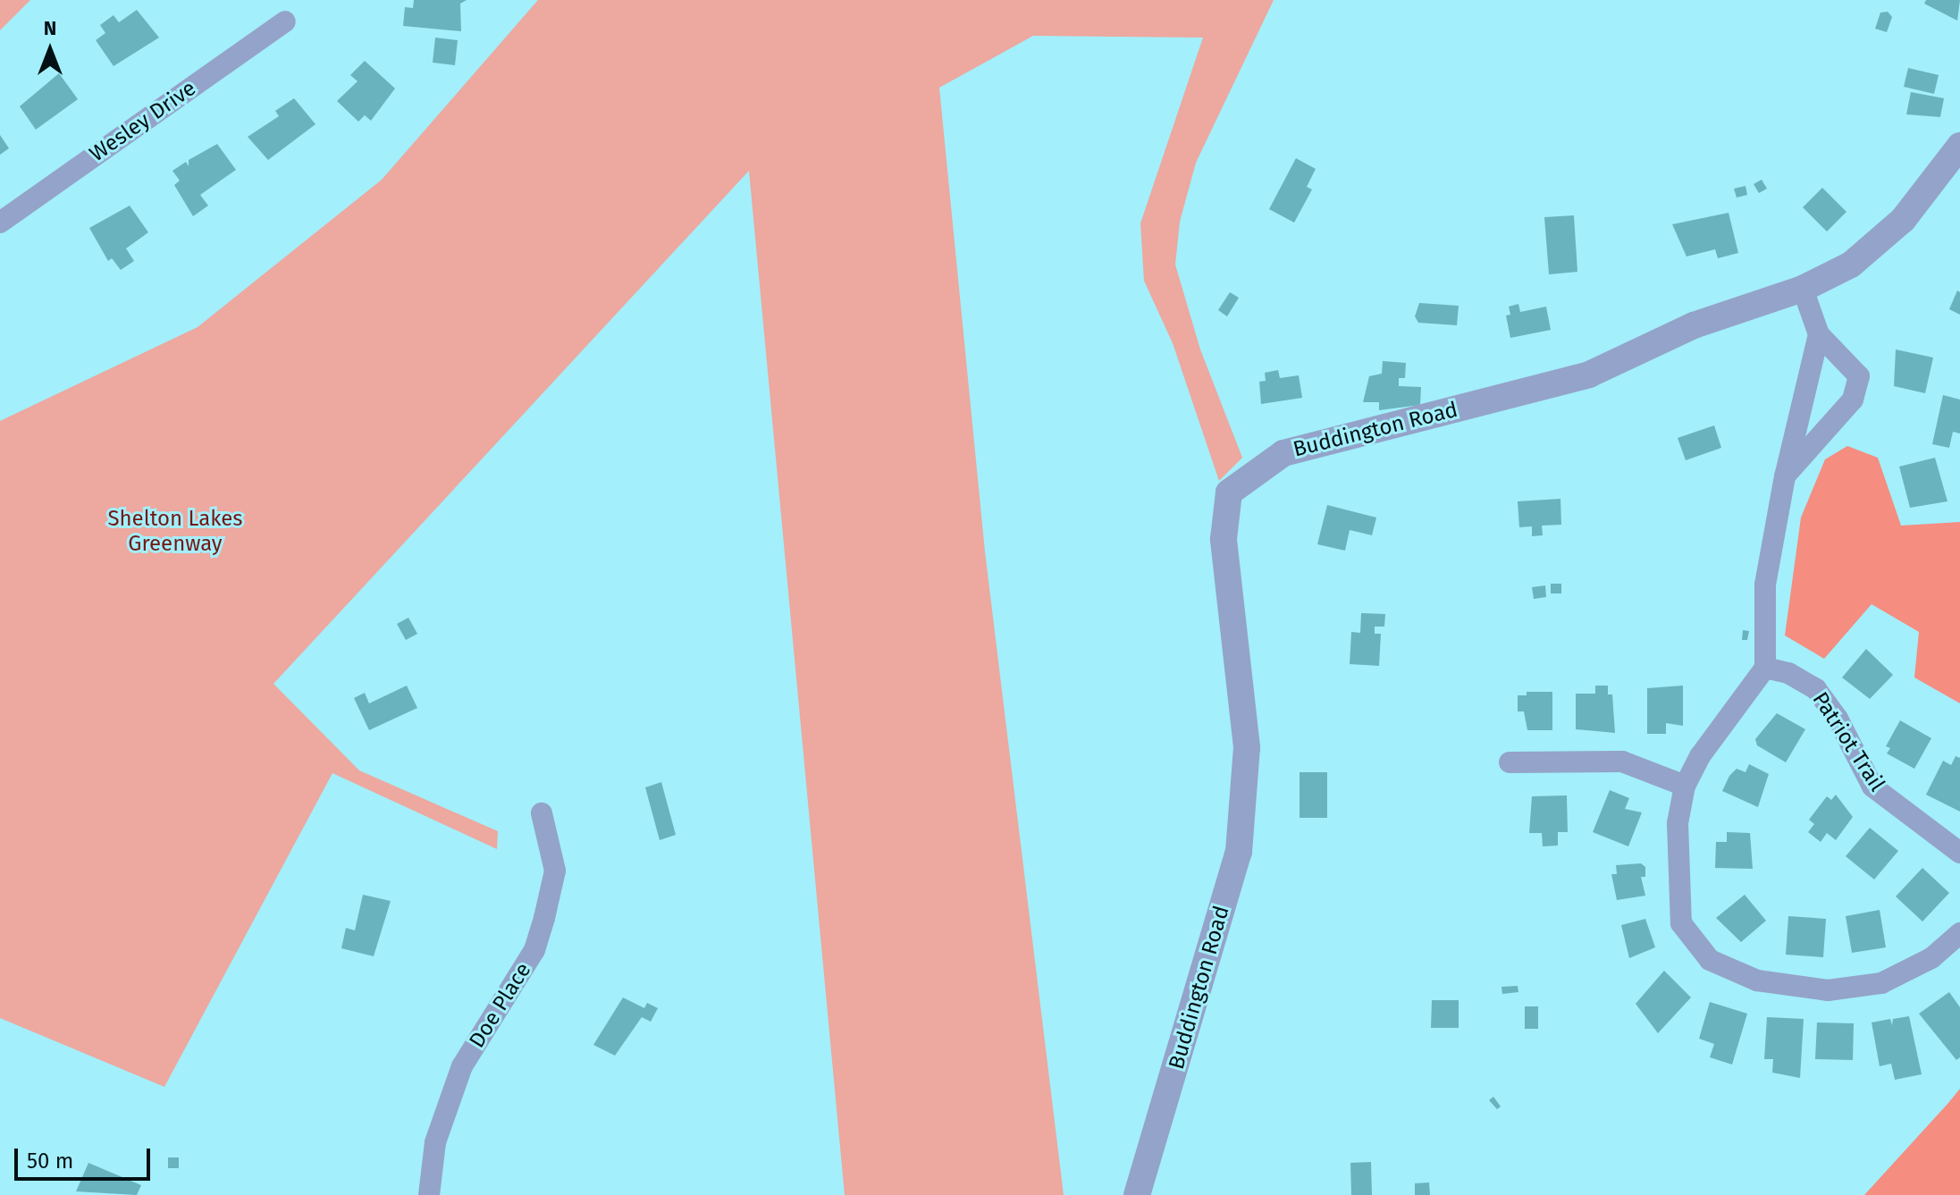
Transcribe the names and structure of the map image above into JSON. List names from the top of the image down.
{
  "streets": {
    "street": [
      "Wesley Drive",
      "Buddington Road",
      "Patriot Trail",
      "Doe Place"
    ]
  },
  "parks": ["Shelton Lakes Greenway"],
  "scale_bar": "50 m",
  "north": "top"
}
